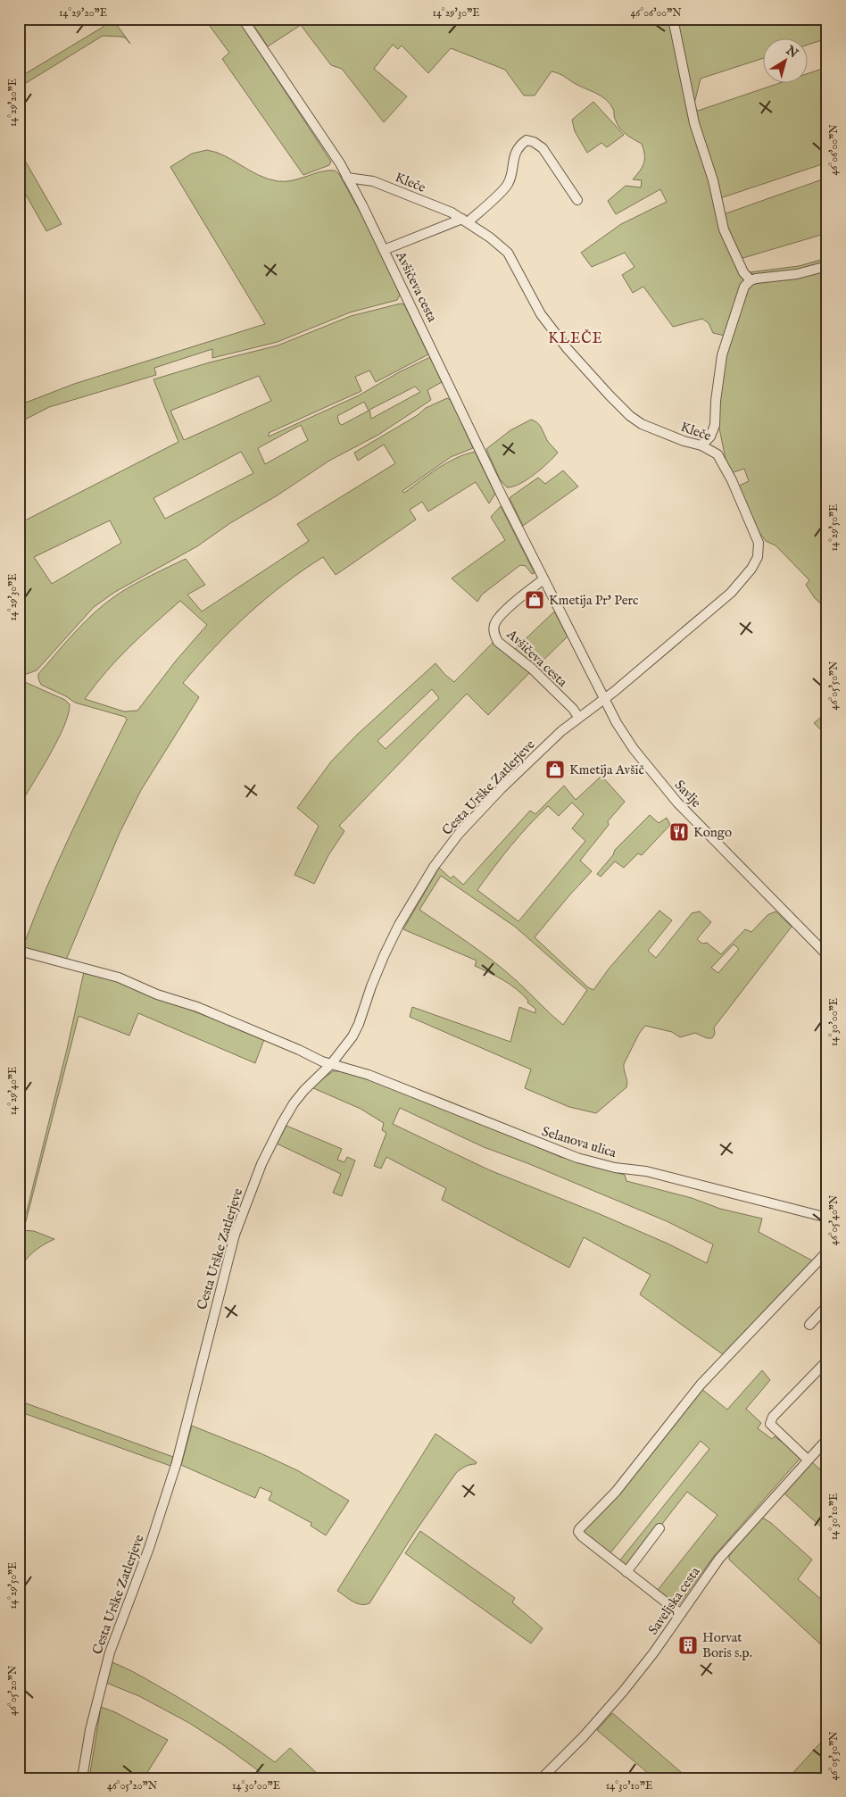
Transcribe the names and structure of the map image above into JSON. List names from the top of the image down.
{
  "streets": {
    "street": [
      "Kleče",
      "Avšičeva cesta",
      "Cesta Urške Zatlerjeve",
      "Savlje",
      "Selanova ulica",
      "Saveljska cesta"
    ]
  },
  "crossings": [
    ["Kleče", "Avšičeva cesta"],
    ["Kleče", "Cesta Urške Zatlerjeve"],
    ["Kleče", "Savlje"],
    ["Avšičeva cesta", "Cesta Urške Zatlerjeve"],
    ["Avšičeva cesta", "Savlje"],
    ["Cesta Urške Zatlerjeve", "Savlje"],
    ["Cesta Urške Zatlerjeve", "Selanova ulica"]
  ],
  "districts": ["KLEČE"],
  "places": {
    "shop": ["Kmetija Pr' Perc", "Kmetija Avšič"],
    "restaurant": ["Kongo"],
    "building": ["Horvat Boris s.p."]
  },
  "north": "top right",
  "coordinates": [
    "14°29'20\"E",
    "14°29'30\"E",
    "46°06'00\"N",
    "14°29'50\"E",
    "46°05'50\"N",
    "14°30'00\"E",
    "14°29'40\"E",
    "46°05'40\"N",
    "14°30'10\"E",
    "46°05'20\"N",
    "46°05'30\"N"
  ]
}
